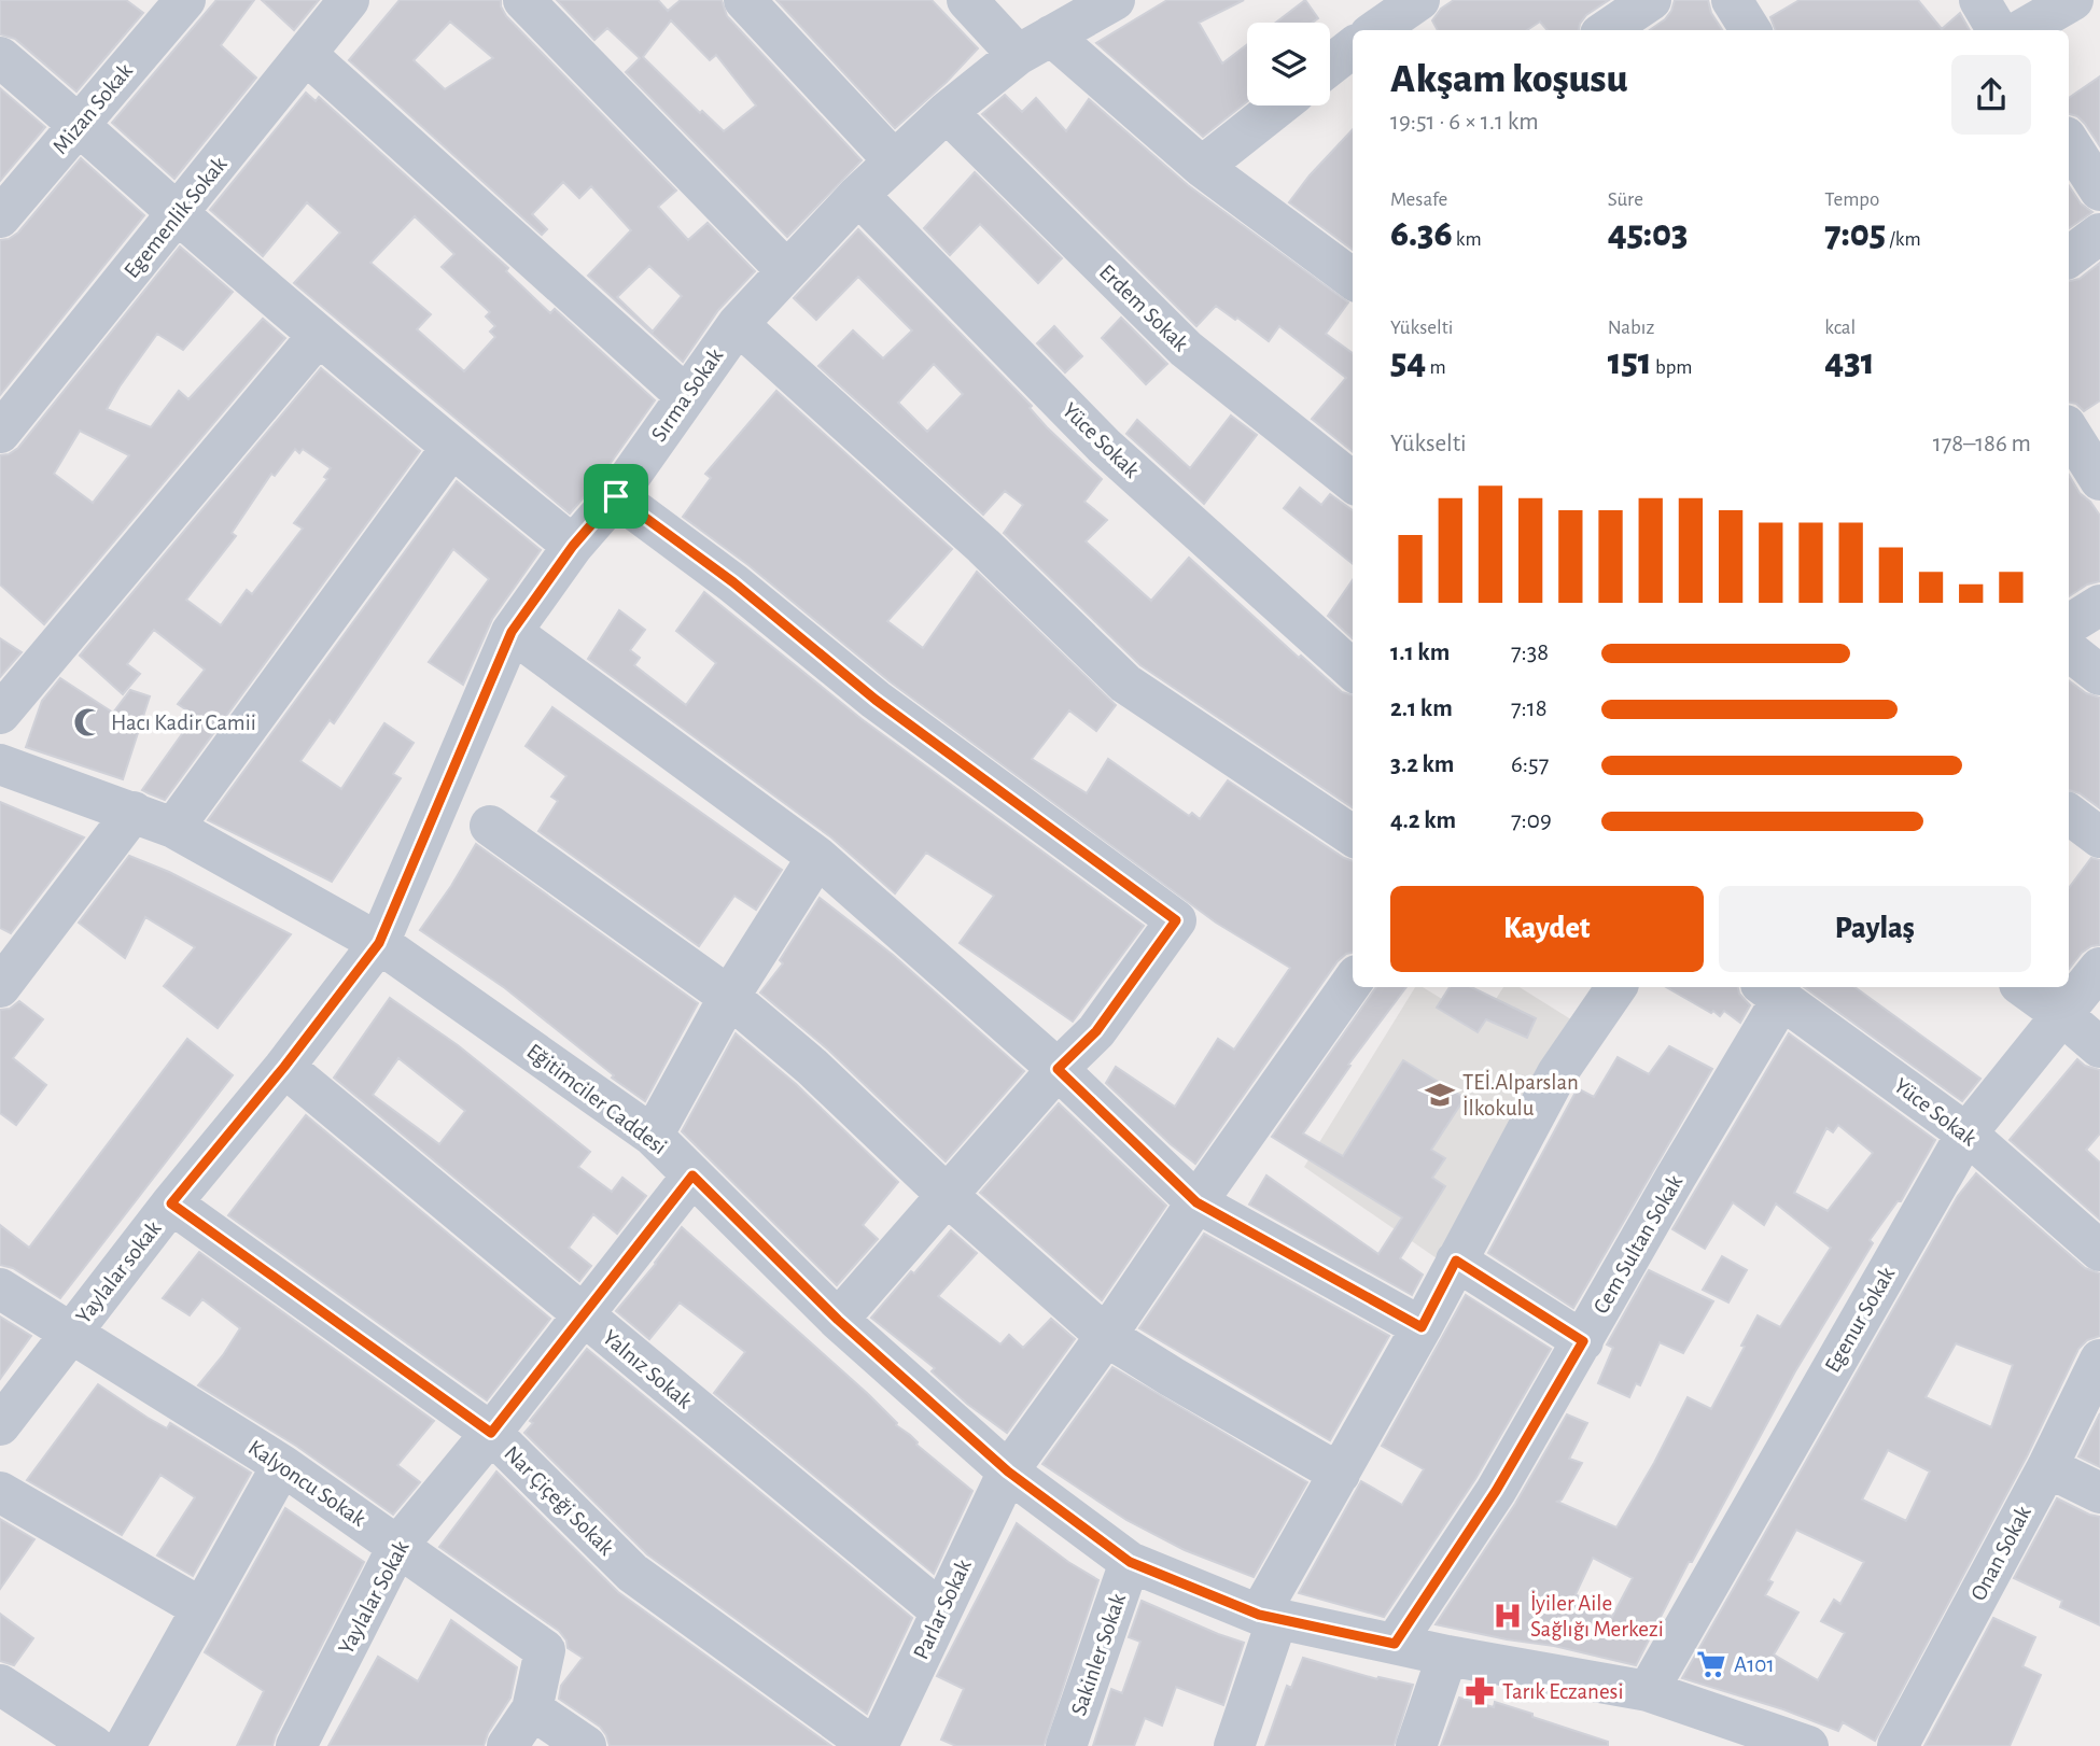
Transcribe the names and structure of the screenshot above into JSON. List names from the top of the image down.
{
  "streets": {
    "street": [
      "Mizan Sokak",
      "Egemenlik Sokak",
      "Erdem Sokak",
      "Sırma Sokak",
      "Yüce Sokak",
      "Eğitimciler Caddesi",
      "Cem Sultan Sokak",
      "Yaylalar sokak",
      "Egenur Sokak",
      "Yalnız Sokak",
      "Kalyoncu Sokak",
      "Nar Çiçeği Sokak",
      "Onan Sokak",
      "Yaylalar Sokak",
      "Parlar Sokak",
      "Sakinler Sokak"
    ]
  },
  "crossings": [
    ["Erdem Sokak", "Sırma Sokak"],
    ["Sırma Sokak", "Yüce Sokak"],
    ["Sırma Sokak", "Eğitimciler Caddesi"],
    ["Sırma Sokak", "Yaylalar sokak"],
    ["Yüce Sokak", "Cem Sultan Sokak"],
    ["Yüce Sokak", "Egenur Sokak"],
    ["Eğitimciler Caddesi", "Cem Sultan Sokak"],
    ["Eğitimciler Caddesi", "Yaylalar sokak"],
    ["Eğitimciler Caddesi", "Egenur Sokak"],
    ["Eğitimciler Caddesi", "Yaylalar Sokak"],
    ["Eğitimciler Caddesi", "Parlar Sokak"],
    ["Eğitimciler Caddesi", "Sakinler Sokak"],
    ["Yaylalar sokak", "Yalnız Sokak"],
    ["Yaylalar sokak", "Kalyoncu Sokak"],
    ["Yaylalar sokak", "Nar Çiçeği Sokak"],
    ["Yalnız Sokak", "Yaylalar Sokak"],
    ["Yalnız Sokak", "Parlar Sokak"],
    ["Kalyoncu Sokak", "Yaylalar Sokak"],
    ["Nar Çiçeği Sokak", "Yaylalar Sokak"]
  ],
  "places": {
    "mosque": ["Hacı Kadir Camii"],
    "school or university": ["TEİ.Alparslan İlkokulu"],
    "hospital": ["İyiler Aile Sağlığı Merkezi"],
    "supermarket": ["A101"],
    "pharmacy": ["Tarık Eczanesi"]
  },
  "page": {
    "heading": ["Akşam koşusu", "19:51 · 6 × 1.1 km"],
    "stats": [
      ["Mesafe", "6.36 km"],
      ["Süre", "45:03"],
      ["Tempo", "7:05 /km"],
      ["Yükselti", "54 m"],
      ["Nabız", "151 bpm"],
      ["kcal", "431"]
    ],
    "chart": ["Yükselti", "178–186 m"],
    "list": [
      {
        "name": "1.1 km",
        "note": "7:38"
      },
      {
        "name": "2.1 km",
        "note": "7:18"
      },
      {
        "name": "3.2 km",
        "note": "6:57"
      },
      {
        "name": "4.2 km",
        "note": "7:09"
      }
    ],
    "buttons": ["Kaydet", "Paylaş"]
  }
}
